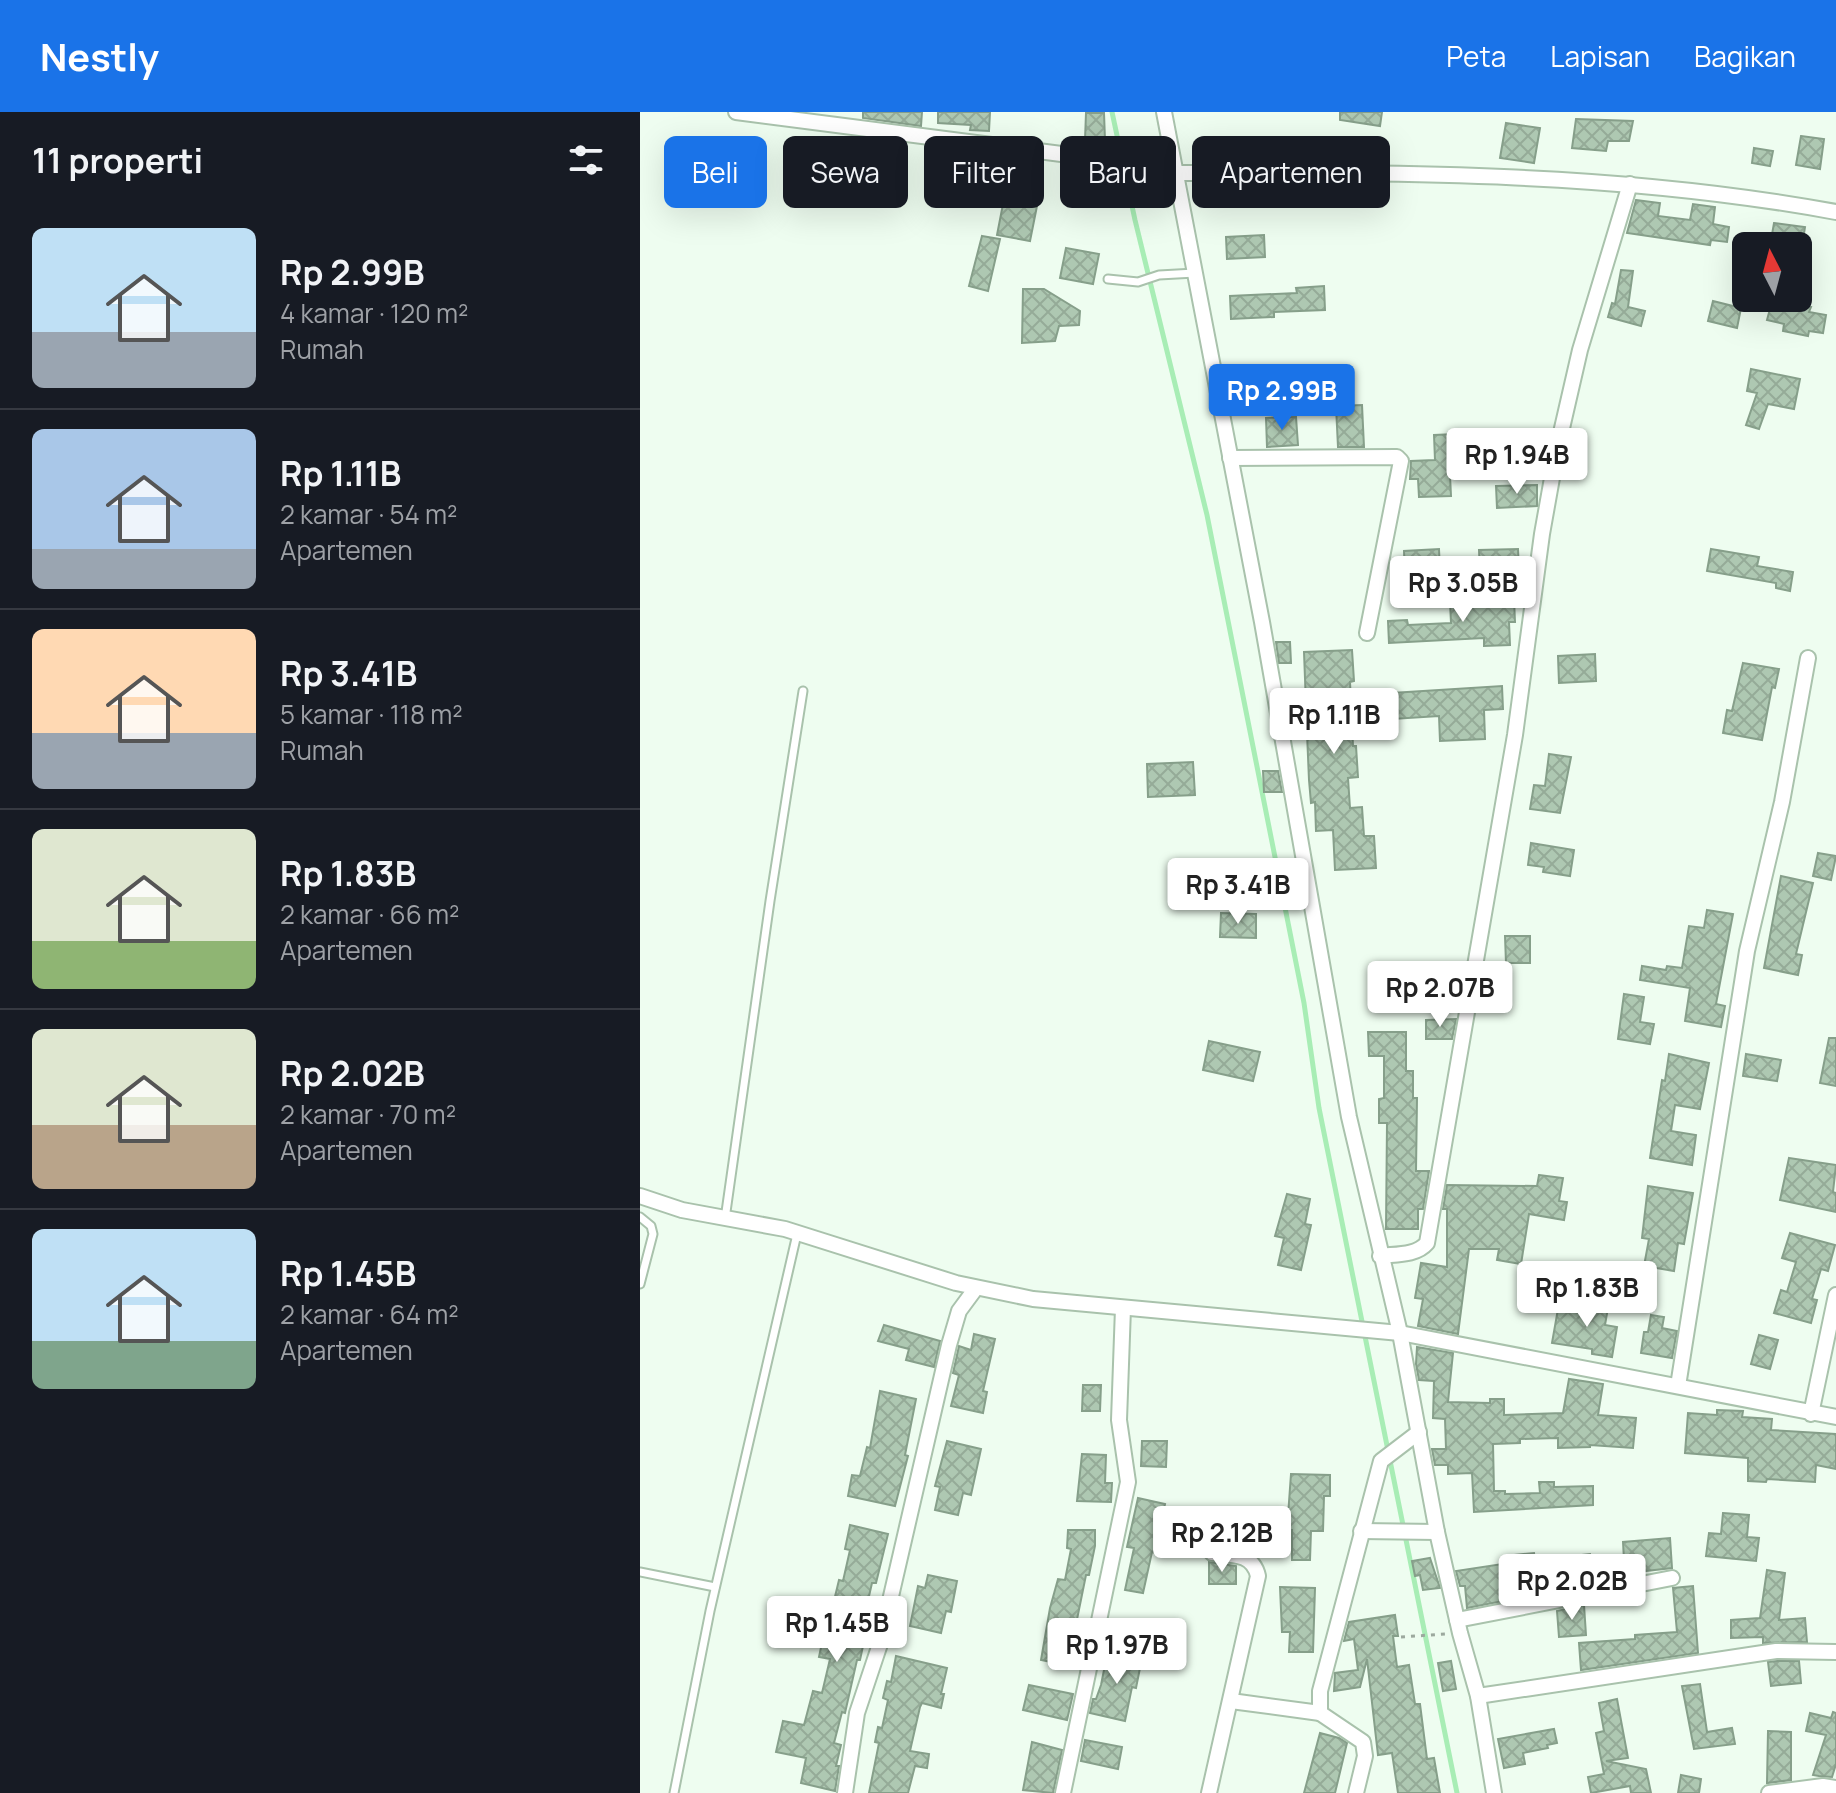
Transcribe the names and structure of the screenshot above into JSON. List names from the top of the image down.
{
  "north": "top",
  "page": {
    "header": "Nestly",
    "nav": ["Peta", "Lapisan", "Bagikan"],
    "heading": "11 properti",
    "chip": [
      "Beli",
      "Sewa",
      "Filter",
      "Baru",
      "Apartemen"
    ],
    "list": [
      {
        "name": "Rp 2.99B",
        "note": "4 kamar · 120 m² · Rumah"
      },
      {
        "name": "Rp 1.11B",
        "note": "2 kamar · 54 m² · Apartemen"
      },
      {
        "name": "Rp 3.41B",
        "note": "5 kamar · 118 m² · Rumah"
      },
      {
        "name": "Rp 1.83B",
        "note": "2 kamar · 66 m² · Apartemen"
      },
      {
        "name": "Rp 2.02B",
        "note": "2 kamar · 70 m² · Apartemen"
      },
      {
        "name": "Rp 1.45B",
        "note": "2 kamar · 64 m² · Apartemen"
      }
    ],
    "price": [
      "Rp 2.99B",
      "Rp 1.94B",
      "Rp 3.05B",
      "Rp 1.11B",
      "Rp 3.41B",
      "Rp 2.07B",
      "Rp 1.83B",
      "Rp 2.12B",
      "Rp 2.02B",
      "Rp 1.45B",
      "Rp 1.97B"
    ]
  }
}
